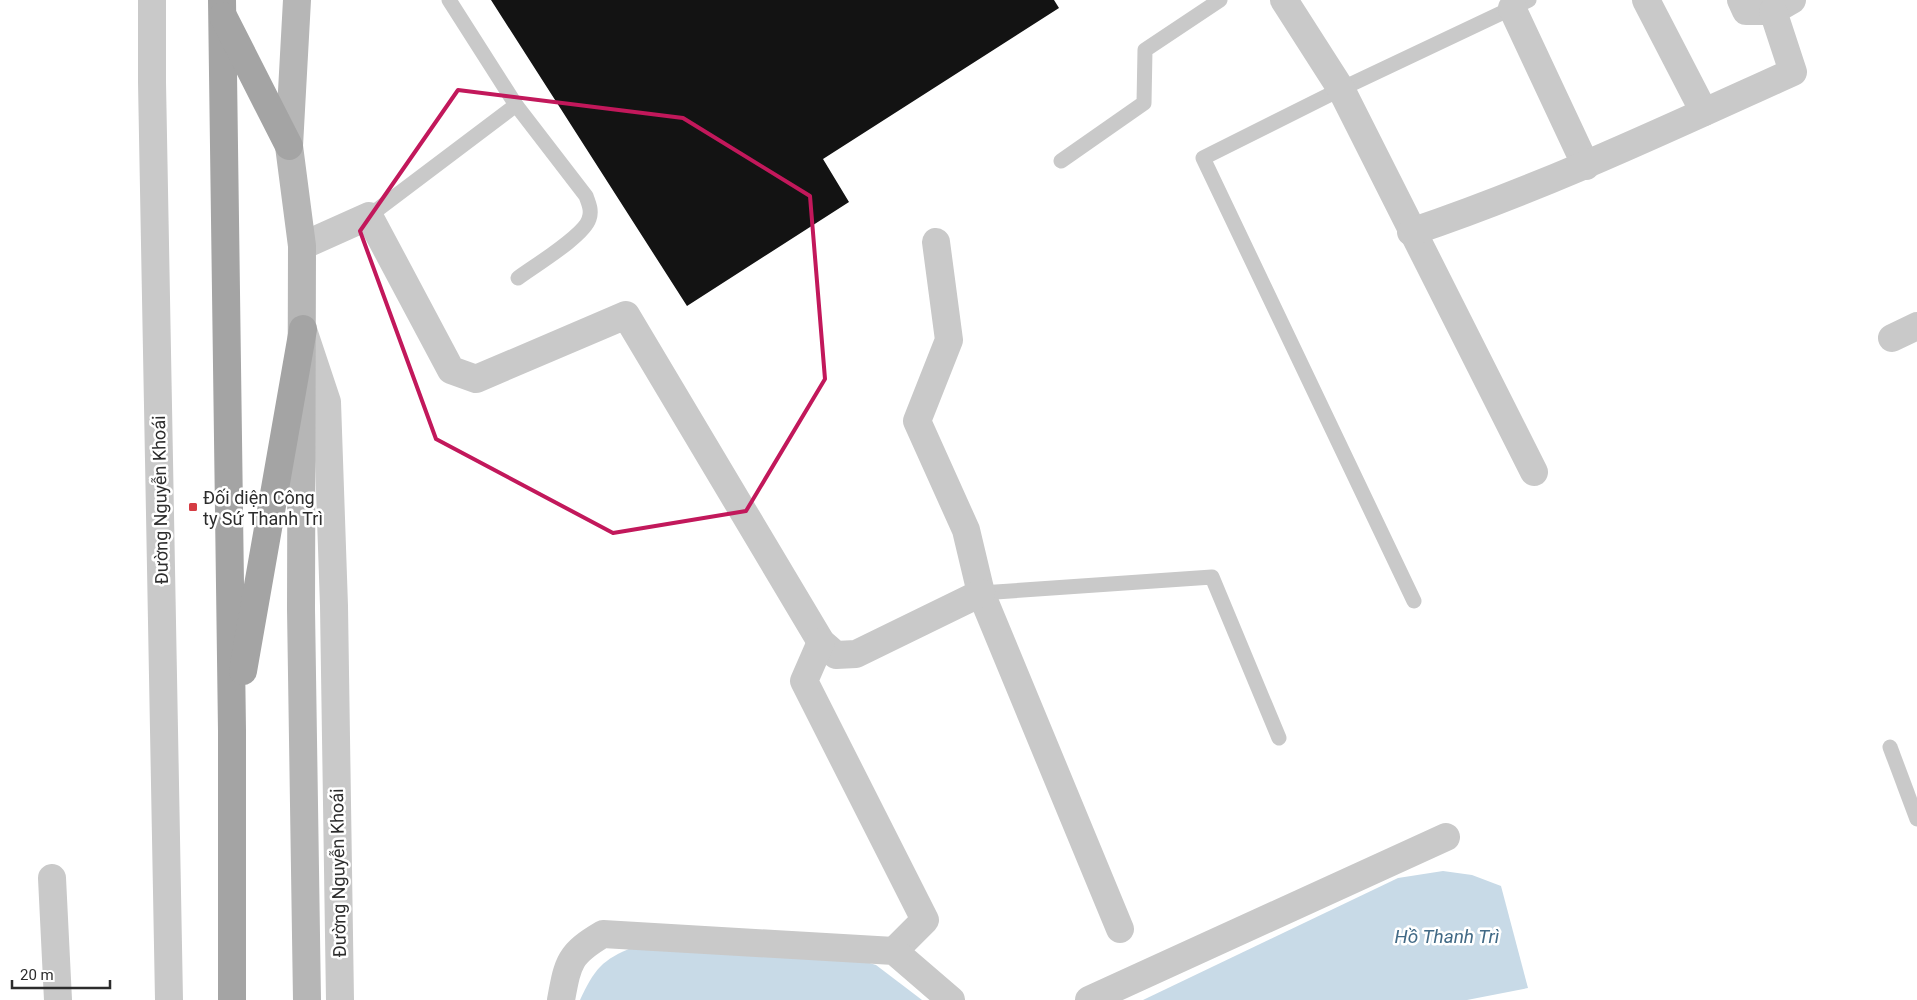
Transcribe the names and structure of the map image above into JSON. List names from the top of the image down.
{
  "streets": {
    "street": ["Đường Nguyễn Khoái"]
  },
  "water": ["Hồ Thanh Trì"],
  "places": {
    "transit": ["Đối diện Công ty Sứ Thanh Trì"]
  },
  "scale_bar": "20 m"
}
